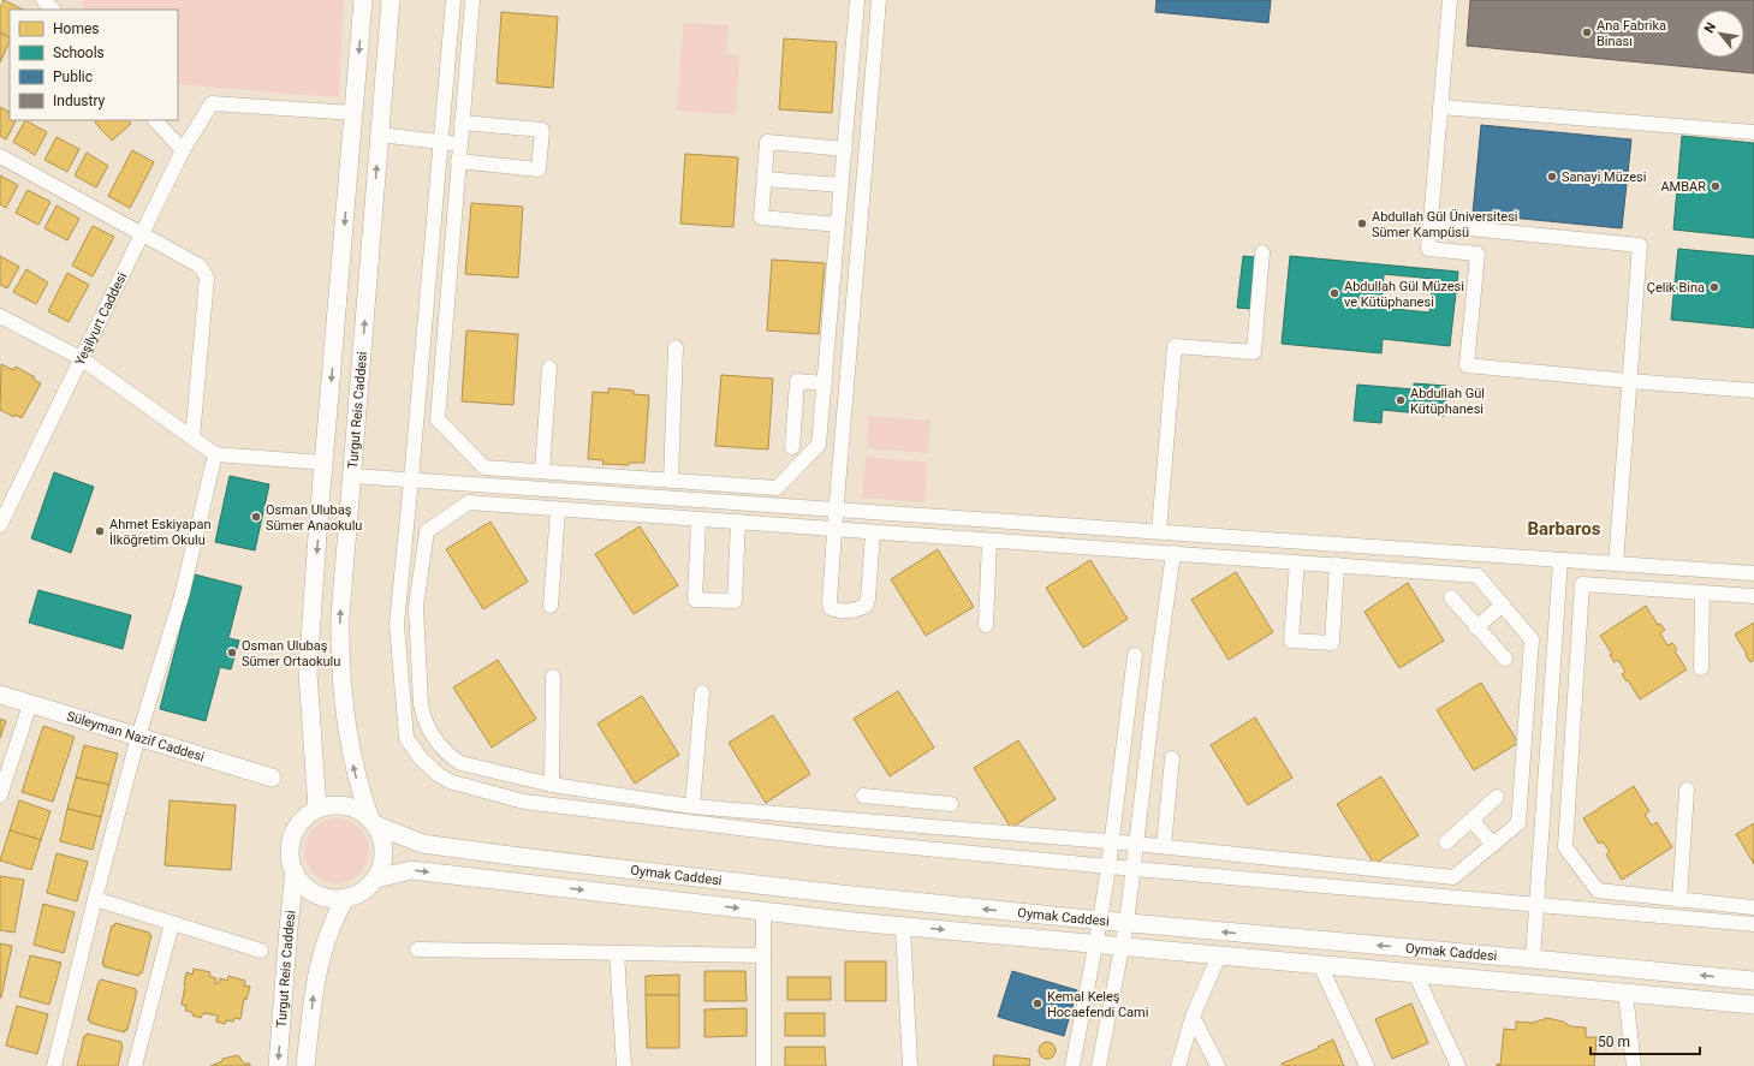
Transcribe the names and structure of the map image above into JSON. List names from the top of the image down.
{
  "streets": {
    "street": [
      "Yeşilyurt Caddesi",
      "Turgut Reis Caddesi",
      "Süleyman Nazif Caddesi",
      "Oymak Caddesi"
    ]
  },
  "crossings": [
    ["Turgut Reis Caddesi", "Oymak Caddesi"]
  ],
  "districts": ["Barbaros"],
  "places": [
    "Ana Fabrika Binası",
    "Sanayi Müzesi",
    "AMBAR",
    "Abdullah Gül Üniversitesi Sümer Kampüsü",
    "Çelik Bina",
    "Abdullah Gül Müzesi ve Kütüphanesi",
    "Abdullah Gül Kütüphanesi",
    "Osman Ulubaş Sümer Anaokulu",
    "Ahmet Eskiyapan İlköğretim Okulu",
    "Osman Ulubaş Sümer Ortaokulu",
    "Kemal Keleş Hocaefendi Cami"
  ],
  "legend": [
    "Homes",
    "Schools",
    "Public",
    "Industry"
  ],
  "scale_bar": "50 m",
  "north": "top left"
}
